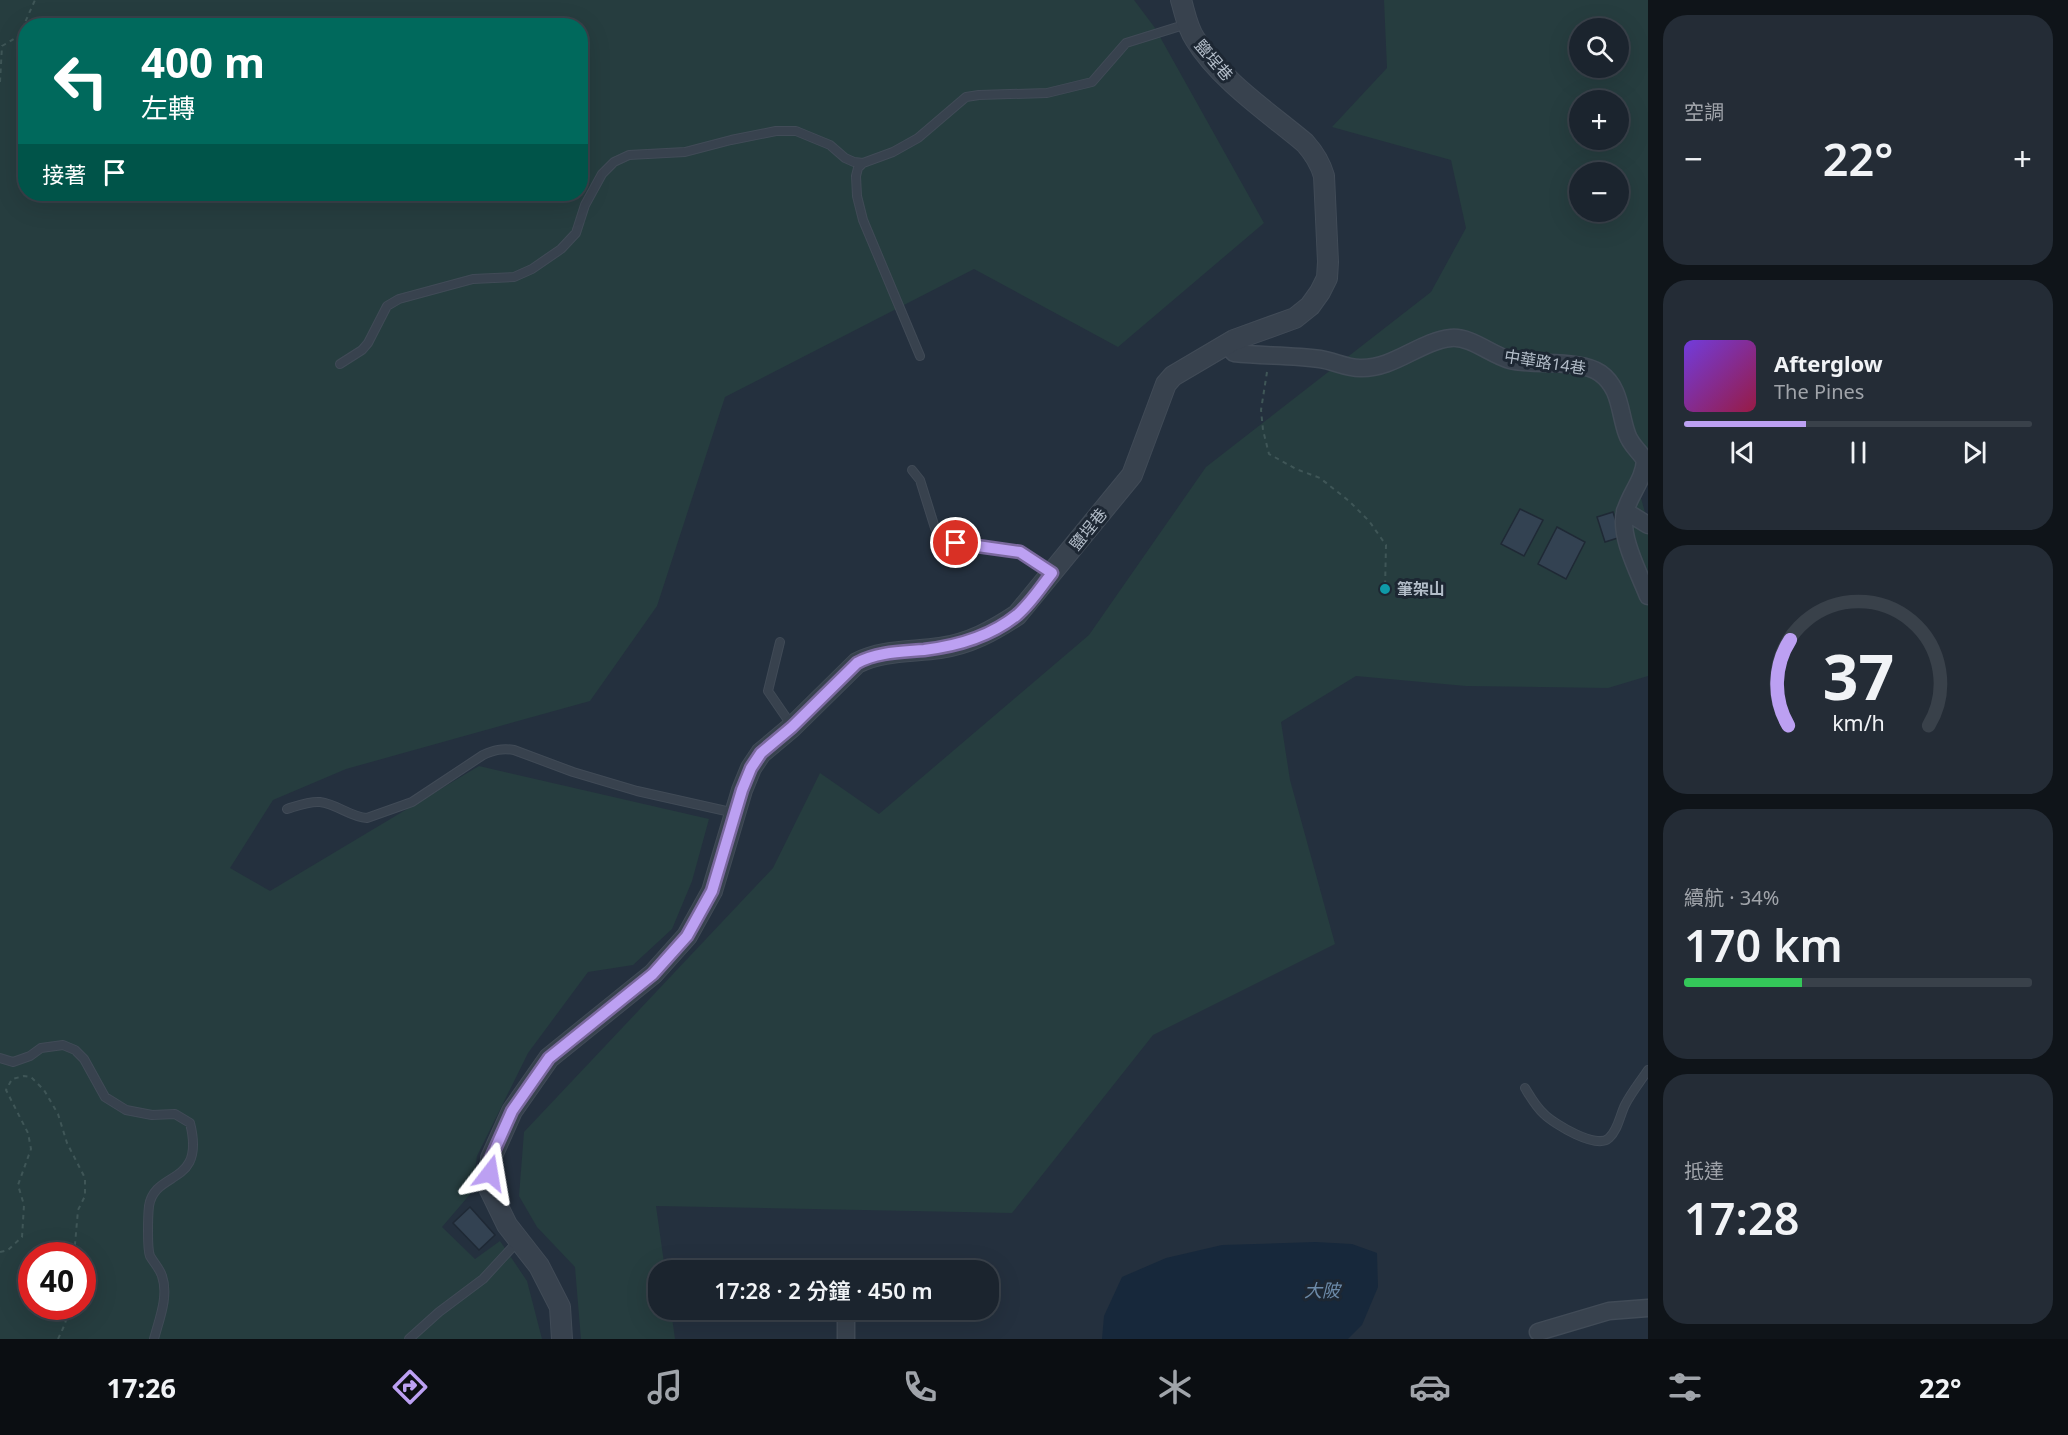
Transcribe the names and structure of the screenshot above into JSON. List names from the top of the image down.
{
  "streets": {
    "street": ["鹽埕巷", "中華路14巷"]
  },
  "crossings": [
    ["鹽埕巷", "中華路14巷"]
  ],
  "water": ["大陂"],
  "places": ["筆架山"],
  "page": {
    "tile": [
      "空調",
      ["續航 · 34%", "170 km"],
      ["抵達", "17:28"]
    ],
    "map_buttons": ["+", "−"],
    "turn": ["400 m", "左轉"],
    "heat": ["−", "22°", "+"],
    "then": "接著",
    "song": ["Afterglow", "The Pines"],
    "limit": "40",
    "trip": "17:28 · 2 分鐘 · 450 m",
    "tabs": ["17:26", "22°"],
    "gauge": ["37", "km/h"]
  }
}
